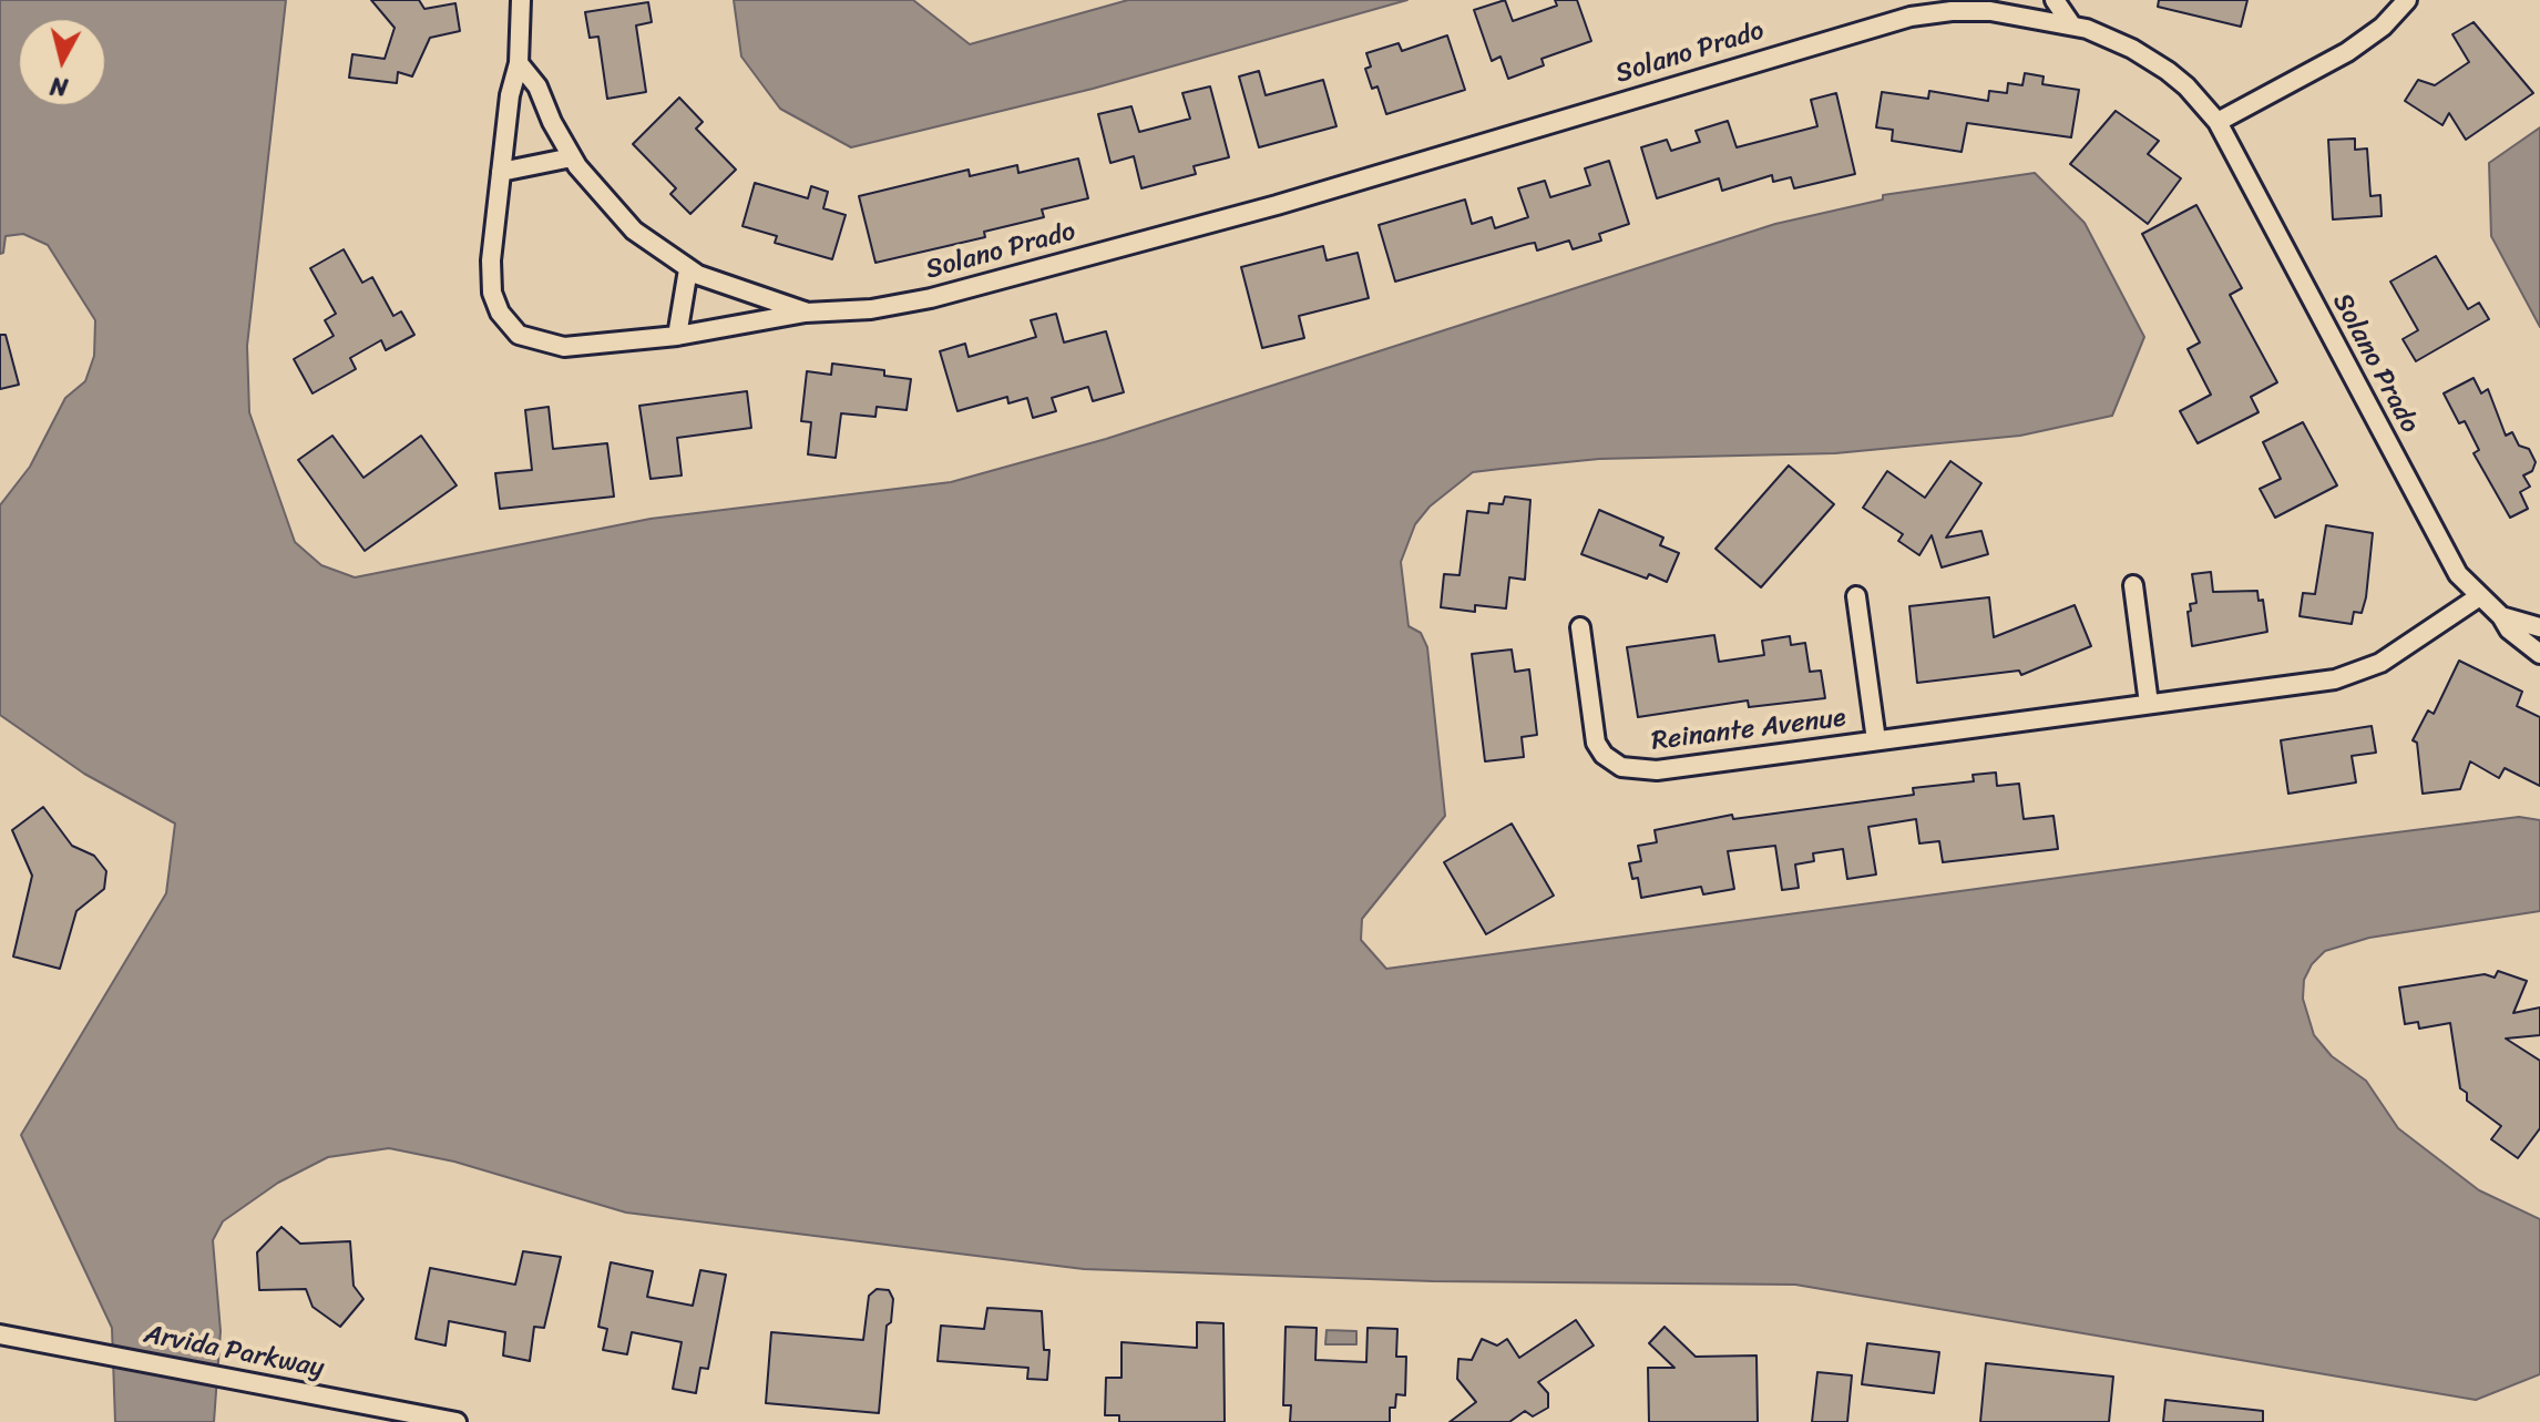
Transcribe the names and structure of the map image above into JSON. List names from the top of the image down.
{
  "streets": {
    "street": ["Solano Prado", "Reinante Avenue", "Arvida Parkway"]
  },
  "crossings": [
    ["Solano Prado", "Reinante Avenue"]
  ],
  "north": "bottom"
}
